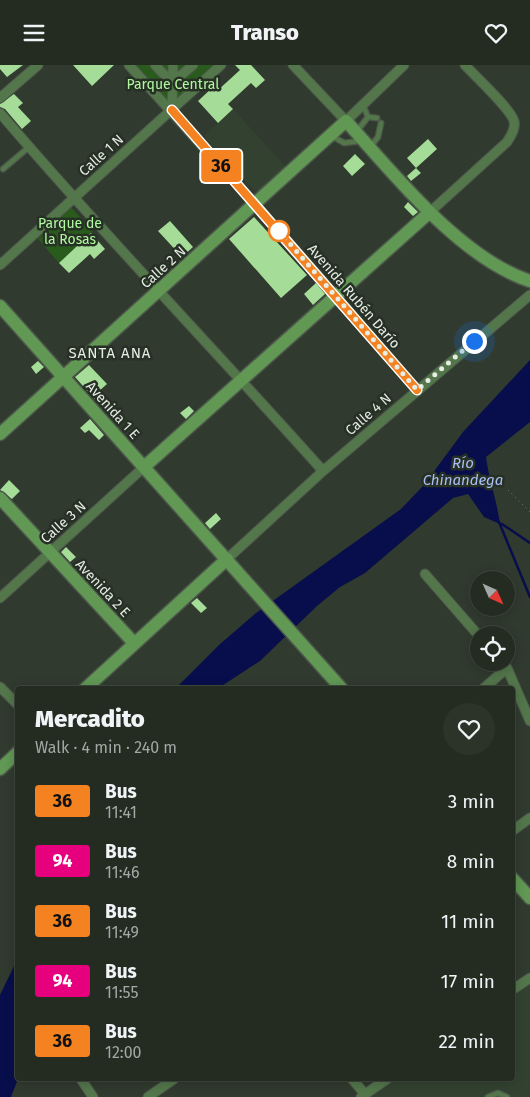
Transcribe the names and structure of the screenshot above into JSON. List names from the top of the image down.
{
  "streets": {
    "street": [
      "Calle 1 N",
      "Calle 2 N",
      "Avenida Rubén Darío",
      "Avenida 1 E",
      "Calle 4 N",
      "Calle 3 N",
      "Avenida 2 E"
    ]
  },
  "crossings": [
    ["Calle 1 N", "Avenida Rubén Darío"],
    ["Calle 2 N", "Avenida Rubén Darío"],
    ["Calle 2 N", "Avenida 1 E"],
    ["Avenida Rubén Darío", "Calle 4 N"],
    ["Avenida 1 E", "Calle 4 N"],
    ["Avenida 1 E", "Calle 3 N"],
    ["Calle 3 N", "Avenida 2 E"]
  ],
  "districts": ["SANTA ANA"],
  "water": ["Río Chinandega"],
  "parks": ["Parque Central", "Parque de la Rosas"],
  "lines": ["bus line 36"],
  "north": "bottom right",
  "page": {
    "header": "Transo",
    "on_map": "36",
    "heading": ["Mercadito", "Walk · 4 min · 240 m"],
    "list": [
      {
        "mark": "36",
        "name": "Bus",
        "note": "11:41",
        "value": "3 min"
      },
      {
        "mark": "94",
        "name": "Bus",
        "note": "11:46",
        "value": "8 min"
      },
      {
        "mark": "36",
        "name": "Bus",
        "note": "11:49",
        "value": "11 min"
      },
      {
        "mark": "94",
        "name": "Bus",
        "note": "11:55",
        "value": "17 min"
      },
      {
        "mark": "36",
        "name": "Bus",
        "note": "12:00",
        "value": "22 min"
      }
    ]
  }
}
